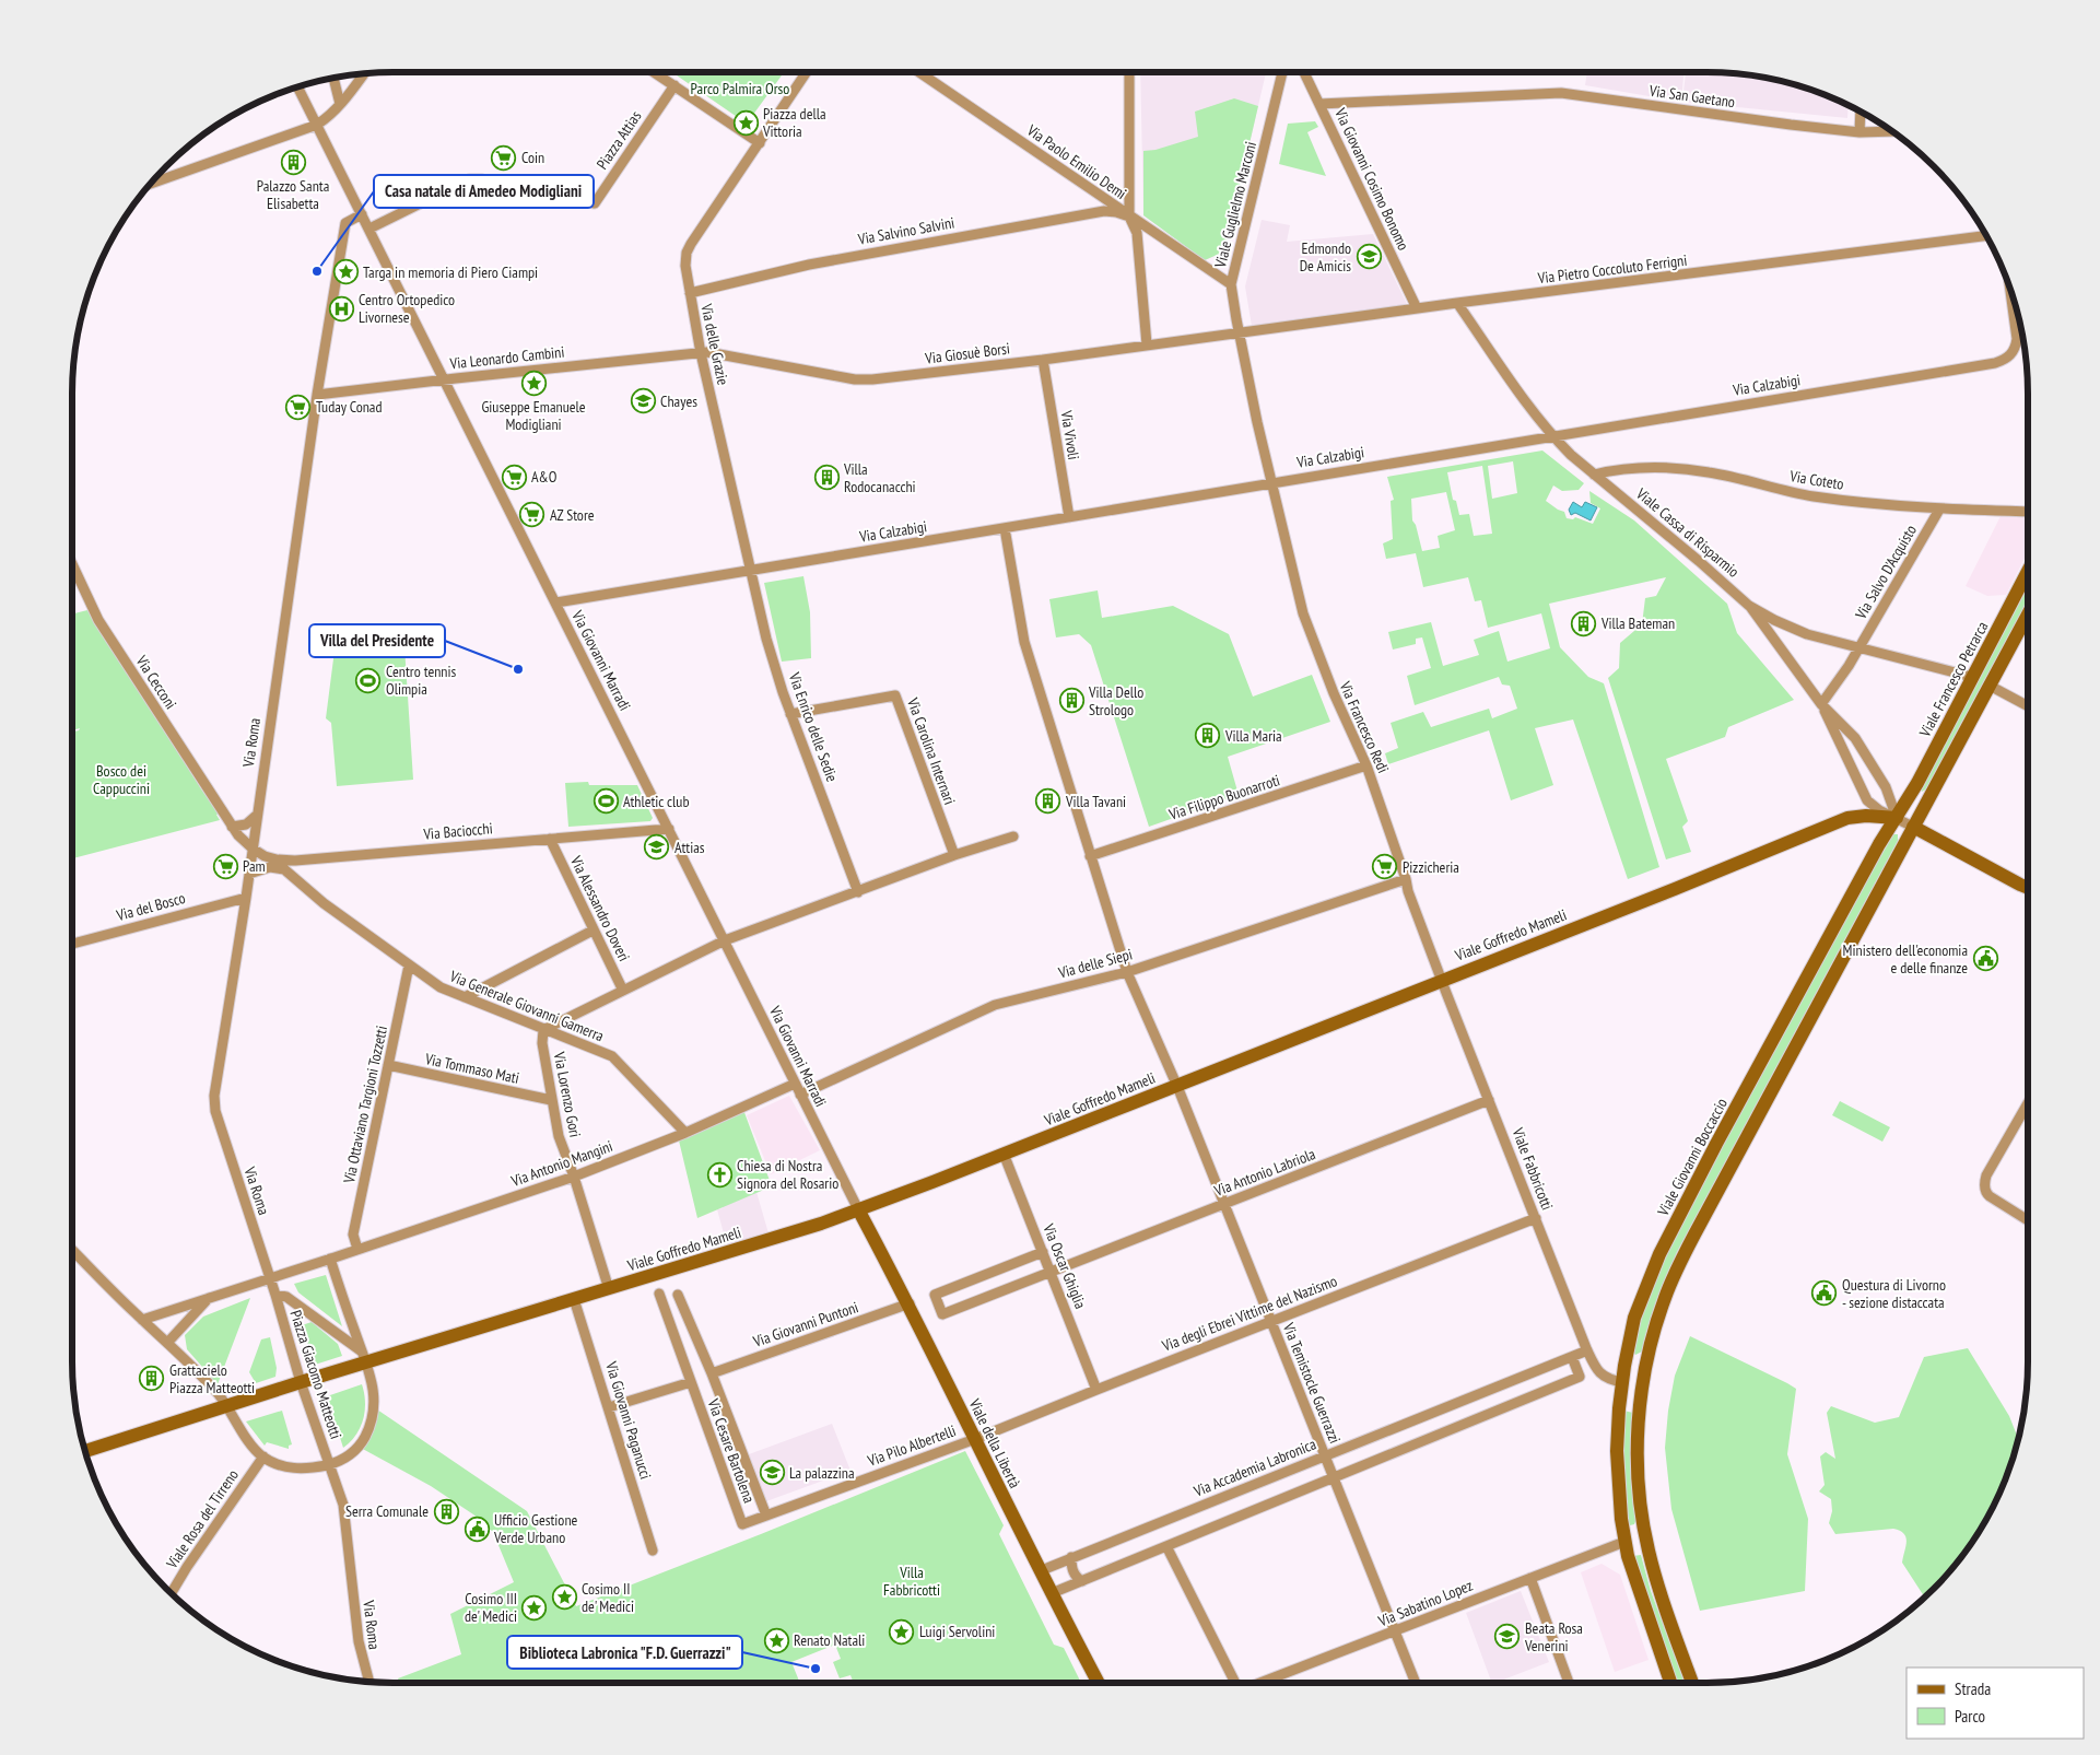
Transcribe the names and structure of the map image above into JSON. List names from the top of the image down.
{
  "streets": {
    "street": [
      "Via San Gaetano",
      "Piazza Attias",
      "Via Paolo Emilio Demi",
      "Via Giovanni Cosimo Bonomo",
      "Viale Guglielmo Marconi",
      "Via Salvino Salvini",
      "Via Pietro Coccoluto Ferrigni",
      "Via delle Grazie",
      "Via Giosuè Borsi",
      "Via Leonardo Cambini",
      "Via Calzabigi",
      "Via Vivoli",
      "Via Coteto",
      "Viale Cassa di Risparmio",
      "Via Salvo D'Acquisto",
      "Via Giovanni Marradi",
      "Viale Francesco Petrarca",
      "Via Cecconi",
      "Via Enrico delle Sedie",
      "Via Francesco Redi",
      "Via Roma",
      "Via Carolina Internari",
      "Via Filippo Buonarroti",
      "Via Baciocchi",
      "Via del Bosco",
      "Via Alessandro Doveri",
      "Viale Goffredo Mameli",
      "Via delle Siepi",
      "Via Generale Giovanni Gamerra",
      "Via Tommaso Mati",
      "Via Lorenzo Gori",
      "Via Ottaviano Targioni Tozzetti",
      "Viale Giovanni Boccaccio",
      "Via Antonio Mangini",
      "Viale Fabbricotti",
      "Via Antonio Labriola",
      "Via Oscar Ghiglia",
      "Via degli Ebrei Vittime del Nazismo",
      "Via Giovanni Puntoni",
      "Piazza Giacomo Matteotti",
      "Via Temistocle Guerrazzi",
      "Via Giovanni Paganucci",
      "Viale della Libertà",
      "Via Pilo Albertelli",
      "Via Cesare Bartolena",
      "Via Accademia Labronica",
      "Viale Rosa del Tirreno",
      "Via Sabatino Lopez"
    ]
  },
  "crossings": [
    ["Via San Gaetano", "Via Giovanni Cosimo Bonomo"],
    ["Piazza Attias", "Via Giovanni Marradi"],
    ["Via Paolo Emilio Demi", "Viale Guglielmo Marconi"],
    ["Via Paolo Emilio Demi", "Via Salvino Salvini"],
    ["Via Giovanni Cosimo Bonomo", "Via Pietro Coccoluto Ferrigni"],
    ["Viale Guglielmo Marconi", "Via Pietro Coccoluto Ferrigni"],
    ["Viale Guglielmo Marconi", "Via Giosuè Borsi"],
    ["Viale Guglielmo Marconi", "Via Calzabigi"],
    ["Viale Guglielmo Marconi", "Via Francesco Redi"],
    ["Via Salvino Salvini", "Via delle Grazie"],
    ["Via Pietro Coccoluto Ferrigni", "Via Giosuè Borsi"],
    ["Via Pietro Coccoluto Ferrigni", "Viale Cassa di Risparmio"],
    ["Via delle Grazie", "Via Giosuè Borsi"],
    ["Via delle Grazie", "Via Leonardo Cambini"],
    ["Via delle Grazie", "Via Calzabigi"],
    ["Via delle Grazie", "Via Enrico delle Sedie"],
    ["Via Giosuè Borsi", "Via Leonardo Cambini"],
    ["Via Giosuè Borsi", "Via Vivoli"],
    ["Via Leonardo Cambini", "Via Giovanni Marradi"],
    ["Via Leonardo Cambini", "Via Roma"],
    ["Via Calzabigi", "Via Vivoli"],
    ["Via Calzabigi", "Viale Cassa di Risparmio"],
    ["Via Calzabigi", "Via Giovanni Marradi"],
    ["Via Calzabigi", "Via Enrico delle Sedie"],
    ["Via Calzabigi", "Via Francesco Redi"],
    ["Via Calzabigi", "Via Temistocle Guerrazzi"],
    ["Via Coteto", "Viale Cassa di Risparmio"],
    ["Via Coteto", "Via Salvo D'Acquisto"],
    ["Viale Cassa di Risparmio", "Via Salvo D'Acquisto"],
    ["Viale Cassa di Risparmio", "Viale Francesco Petrarca"],
    ["Via Giovanni Marradi", "Via Roma"],
    ["Via Giovanni Marradi", "Via Baciocchi"],
    ["Via Giovanni Marradi", "Viale Goffredo Mameli"],
    ["Via Giovanni Marradi", "Via delle Siepi"],
    ["Via Giovanni Marradi", "Via Antonio Mangini"],
    ["Via Giovanni Marradi", "Viale della Libertà"],
    ["Viale Francesco Petrarca", "Viale Goffredo Mameli"],
    ["Viale Francesco Petrarca", "Viale Giovanni Boccaccio"],
    ["Via Cecconi", "Via Roma"],
    ["Via Cecconi", "Via Baciocchi"],
    ["Via Enrico delle Sedie", "Via Carolina Internari"],
    ["Via Francesco Redi", "Via Filippo Buonarroti"],
    ["Via Francesco Redi", "Viale Goffredo Mameli"],
    ["Via Francesco Redi", "Via delle Siepi"],
    ["Via Francesco Redi", "Viale Fabbricotti"],
    ["Via Roma", "Via Baciocchi"],
    ["Via Roma", "Via del Bosco"],
    ["Via Roma", "Via Generale Giovanni Gamerra"],
    ["Via Roma", "Piazza Giacomo Matteotti"],
    ["Via Filippo Buonarroti", "Via Temistocle Guerrazzi"],
    ["Via Baciocchi", "Via Alessandro Doveri"],
    ["Viale Goffredo Mameli", "Via Lorenzo Gori"],
    ["Viale Goffredo Mameli", "Viale Giovanni Boccaccio"],
    ["Viale Goffredo Mameli", "Viale Fabbricotti"],
    ["Viale Goffredo Mameli", "Via Oscar Ghiglia"],
    ["Viale Goffredo Mameli", "Piazza Giacomo Matteotti"],
    ["Viale Goffredo Mameli", "Via Temistocle Guerrazzi"],
    ["Viale Goffredo Mameli", "Via Giovanni Paganucci"],
    ["Viale Goffredo Mameli", "Viale della Libertà"],
    ["Via delle Siepi", "Via Temistocle Guerrazzi"],
    ["Via Generale Giovanni Gamerra", "Via Lorenzo Gori"],
    ["Via Generale Giovanni Gamerra", "Via Ottaviano Targioni Tozzetti"],
    ["Via Generale Giovanni Gamerra", "Via Antonio Mangini"],
    ["Via Tommaso Mati", "Via Lorenzo Gori"],
    ["Via Tommaso Mati", "Via Ottaviano Targioni Tozzetti"],
    ["Via Lorenzo Gori", "Via Antonio Mangini"],
    ["Via Ottaviano Targioni Tozzetti", "Via Antonio Mangini"],
    ["Viale Giovanni Boccaccio", "Via Sabatino Lopez"],
    ["Via Antonio Mangini", "Piazza Giacomo Matteotti"],
    ["Viale Fabbricotti", "Via Antonio Labriola"],
    ["Viale Fabbricotti", "Via degli Ebrei Vittime del Nazismo"],
    ["Viale Fabbricotti", "Via Accademia Labronica"],
    ["Via Antonio Labriola", "Via Oscar Ghiglia"],
    ["Via Antonio Labriola", "Via Temistocle Guerrazzi"],
    ["Via Oscar Ghiglia", "Via degli Ebrei Vittime del Nazismo"],
    ["Via degli Ebrei Vittime del Nazismo", "Via Temistocle Guerrazzi"],
    ["Via degli Ebrei Vittime del Nazismo", "Viale della Libertà"],
    ["Via degli Ebrei Vittime del Nazismo", "Via Pilo Albertelli"],
    ["Via Giovanni Puntoni", "Viale della Libertà"],
    ["Via Giovanni Puntoni", "Via Cesare Bartolena"],
    ["Piazza Giacomo Matteotti", "Viale Rosa del Tirreno"],
    ["Via Temistocle Guerrazzi", "Via Accademia Labronica"],
    ["Via Temistocle Guerrazzi", "Via Sabatino Lopez"],
    ["Viale della Libertà", "Via Pilo Albertelli"],
    ["Via Pilo Albertelli", "Via Cesare Bartolena"]
  ],
  "parks": ["Parco Palmira Orso", "Bosco dei Cappuccini", "Villa Fabbricotti"],
  "places": {
    "place": [
      "Piazza della Vittoria",
      "Targa in memoria di Piero Ciampi",
      "Giuseppe Emanuele Modigliani",
      "Cosimo II de' Medici",
      "Cosimo III de' Medici",
      "Luigi Servolini",
      "Renato Natali"
    ],
    "supermarket": [
      "Coin",
      "Tuday Conad",
      "A&O",
      "AZ Store",
      "Pam",
      "Pizzicheria"
    ],
    "building": [
      "Palazzo Santa Elisabetta",
      "Villa Rodocanacchi",
      "Villa Bateman",
      "Villa Dello Strologo",
      "Villa Maria",
      "Villa Tavani",
      "Grattacielo Piazza Matteotti",
      "Serra Comunale"
    ],
    "school or university": [
      "Edmondo De Amicis",
      "Chayes",
      "Attias",
      "La palazzina",
      "Beata Rosa Venerini"
    ],
    "other": ["Casa natale di Amedeo Modigliani", "Villa del Presidente", "Biblioteca Labronica \"F.D. Guerrazzi\""],
    "hospital": ["Centro Ortopedico Livornese"],
    "sports": ["Centro tennis Olimpia", "Athletic club"],
    "public building": ["Ministero dell'economia e delle finanze", "Questura di Livorno - sezione distaccata", "Ufficio Gestione Verde Urbano"],
    "church": ["Chiesa di Nostra Signora del Rosario"]
  },
  "legend": ["Strada", "Parco"]
}
